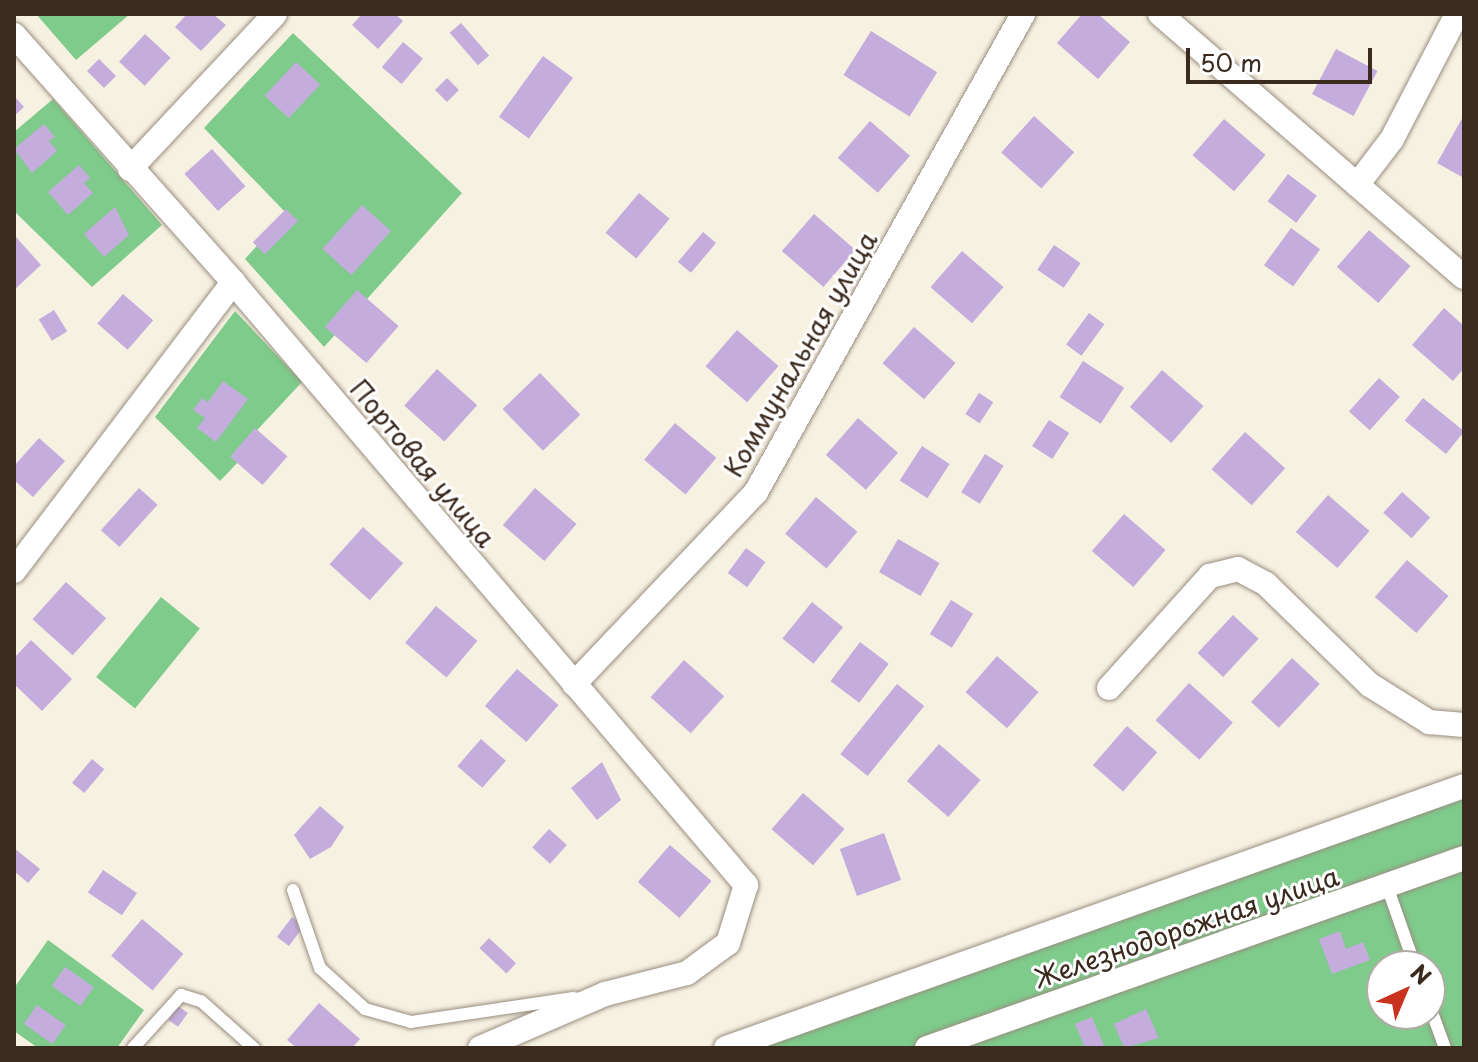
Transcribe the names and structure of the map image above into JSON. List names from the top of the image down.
{
  "streets": {
    "street": ["Коммунальная улица", "Портовая улица", "Железнодорожная улица"]
  },
  "crossings": [
    ["Коммунальная улица", "Портовая улица"]
  ],
  "scale_bar": "50 m",
  "north": "top right"
}
